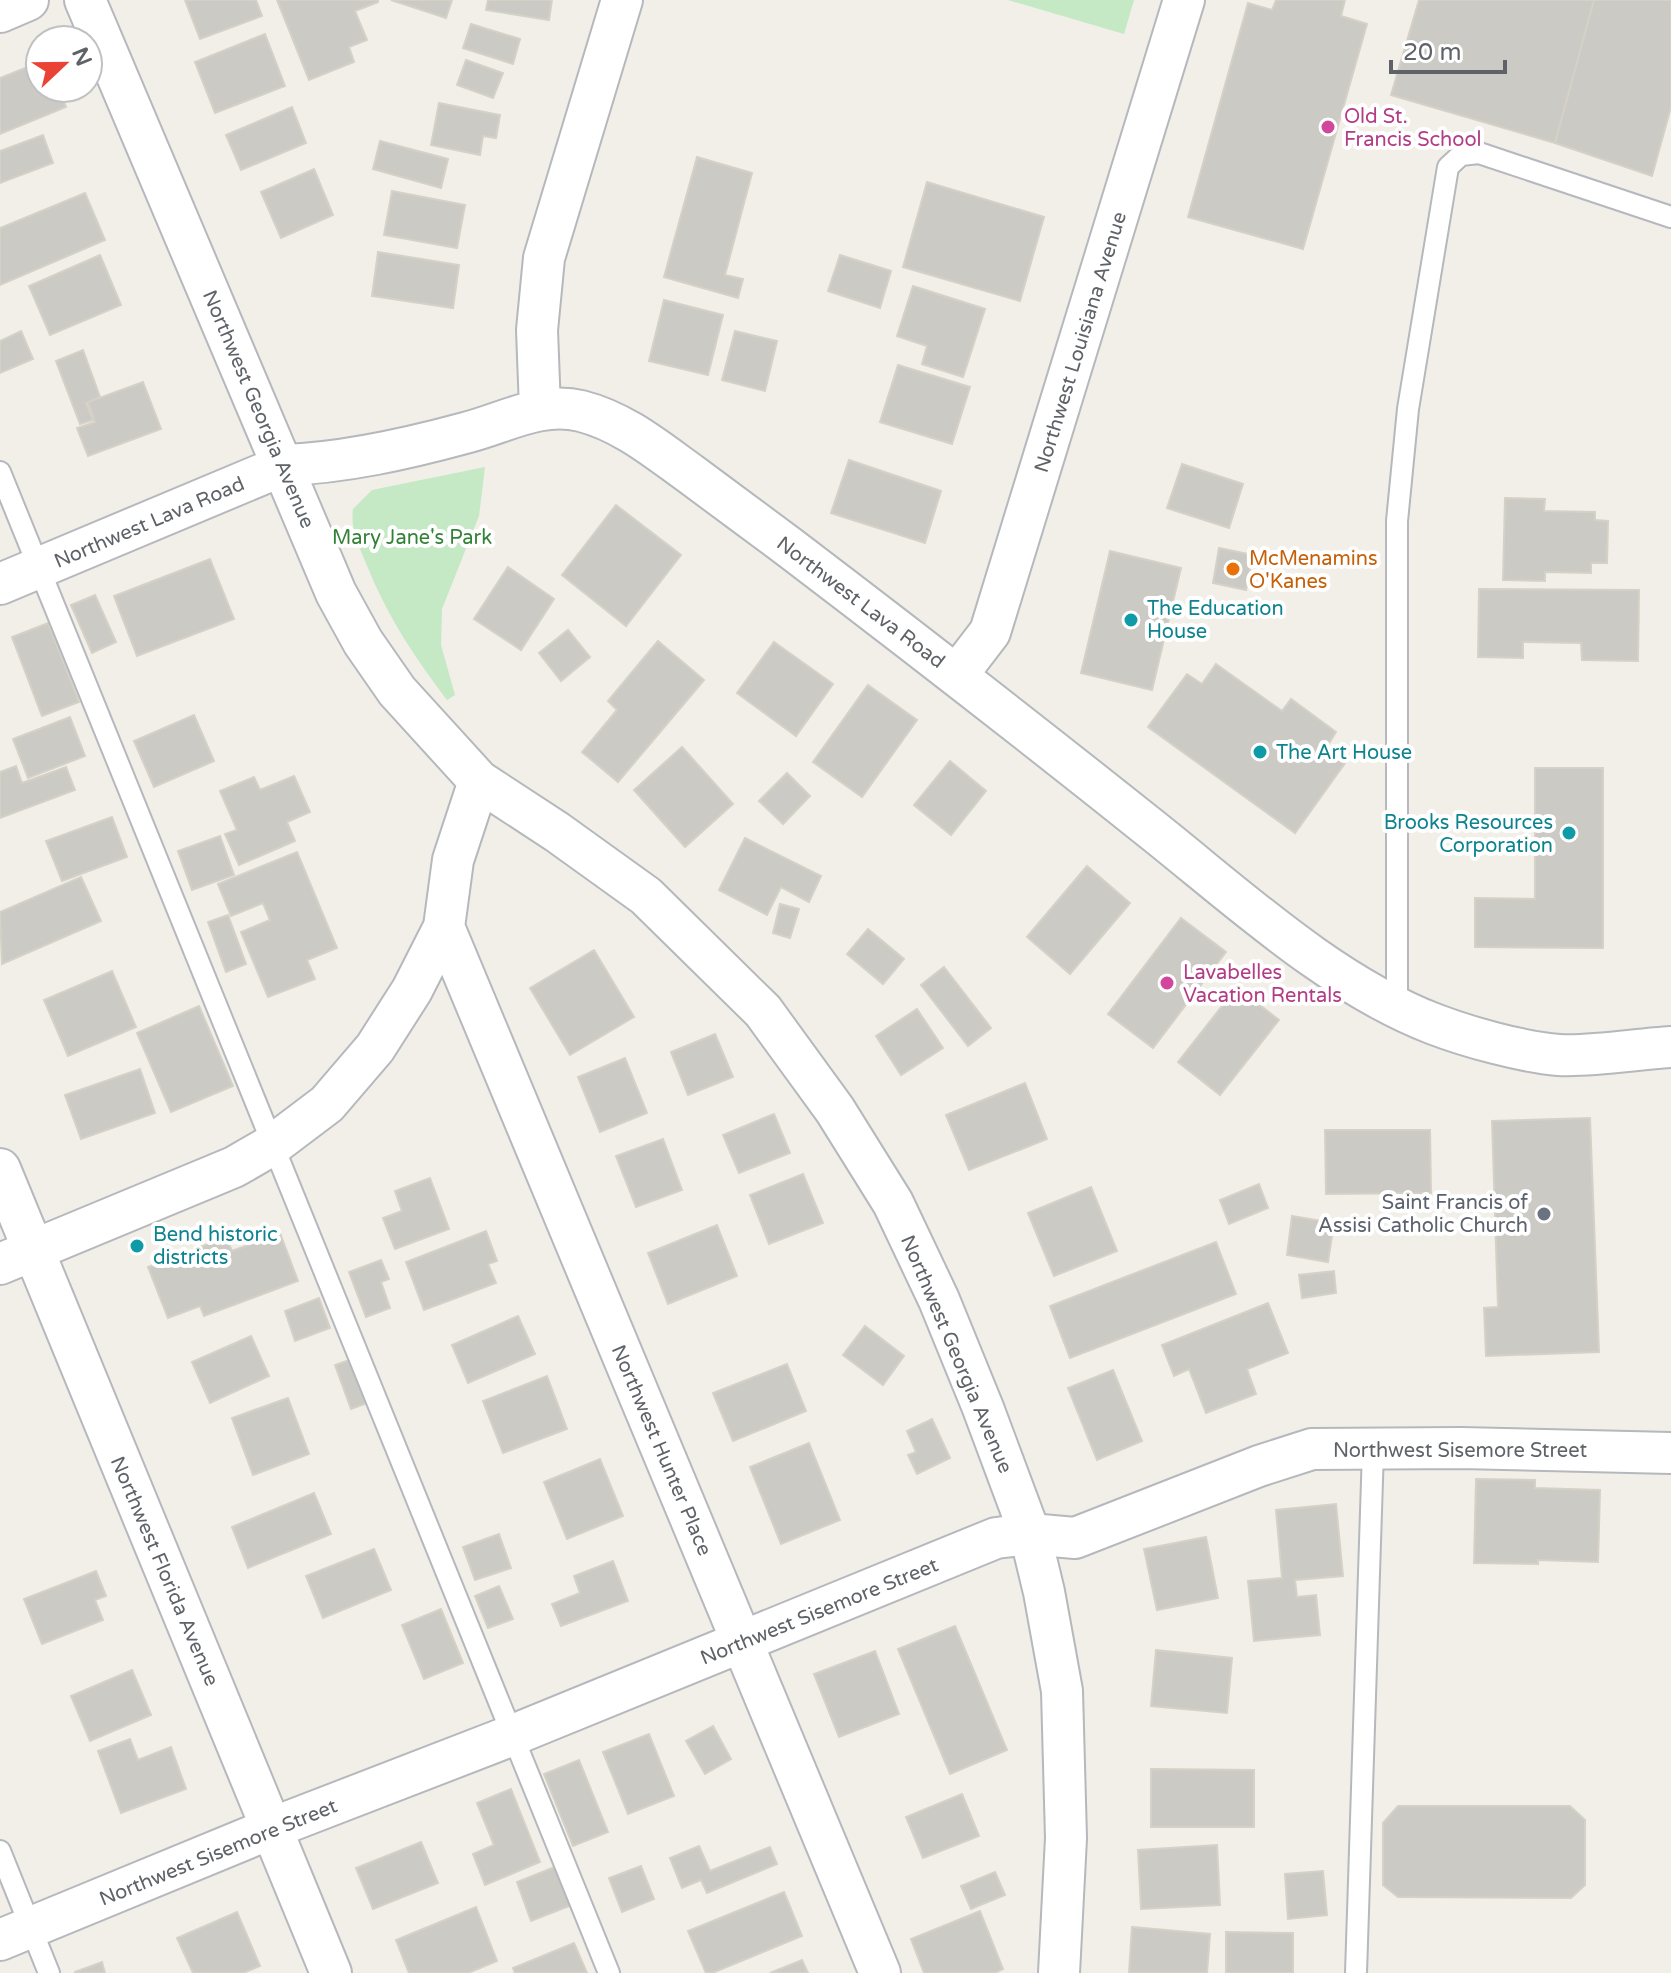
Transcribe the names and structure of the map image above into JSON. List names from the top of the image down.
{
  "streets": {
    "street": [
      "Northwest Louisiana Avenue",
      "Northwest Georgia Avenue",
      "Northwest Lava Road",
      "Northwest Hunter Place",
      "Northwest Sisemore Street",
      "Northwest Florida Avenue"
    ]
  },
  "crossings": [
    ["Northwest Louisiana Avenue", "Northwest Lava Road"],
    ["Northwest Georgia Avenue", "Northwest Lava Road"],
    ["Northwest Georgia Avenue", "Northwest Sisemore Street"],
    ["Northwest Hunter Place", "Northwest Sisemore Street"],
    ["Northwest Sisemore Street", "Northwest Florida Avenue"]
  ],
  "parks": ["Mary Jane's Park"],
  "places": [
    "Old St. Francis School",
    "McMenamins O'Kanes",
    "The Education House",
    "The Art House",
    "Brooks Resources Corporation",
    "Lavabelles Vacation Rentals",
    "Saint Francis of Assisi Catholic Church",
    "Bend historic districts"
  ],
  "scale_bar": "20 m",
  "north": "right"
}
